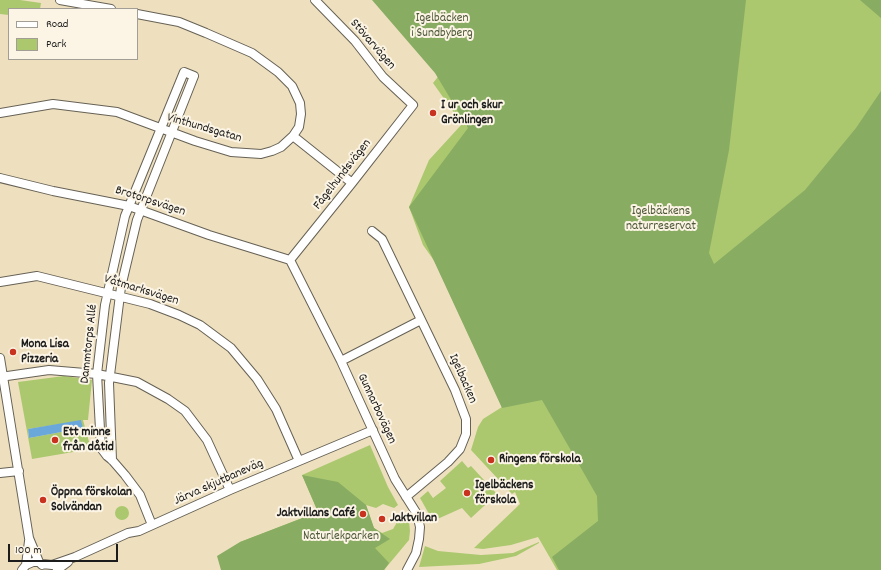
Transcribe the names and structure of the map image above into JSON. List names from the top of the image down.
{
  "streets": {
    "street": [
      "Stövarvägen",
      "Vinthundsgatan",
      "Fågelhundsvägen",
      "Brotorpsvägen",
      "Våtmarksvägen",
      "Dammtorps Allé",
      "Igelbacken",
      "Gunnarbovägen",
      "Järva skjutbaneväg"
    ]
  },
  "crossings": [
    ["Stövarvägen", "Fågelhundsvägen"],
    ["Vinthundsgatan", "Dammtorps Allé"],
    ["Fågelhundsvägen", "Brotorpsvägen"],
    ["Fågelhundsvägen", "Gunnarbovägen"],
    ["Brotorpsvägen", "Dammtorps Allé"],
    ["Brotorpsvägen", "Gunnarbovägen"],
    ["Våtmarksvägen", "Dammtorps Allé"],
    ["Våtmarksvägen", "Järva skjutbaneväg"],
    ["Dammtorps Allé", "Järva skjutbaneväg"],
    ["Igelbacken", "Gunnarbovägen"],
    ["Gunnarbovägen", "Järva skjutbaneväg"]
  ],
  "parks": ["Igelbäcken i Sundbyberg", "Igelbäckens naturreservat", "Naturlekparken"],
  "places": [
    "I ur och skur Grönlingen",
    "Mona Lisa Pizzeria",
    "Ett minne från dåtid",
    "Ringens förskola",
    "Igelbäckens förskola",
    "Öppna förskolan Solvändan",
    "Jaktvillans Café",
    "Jaktvillan"
  ],
  "legend": ["Road", "Park"],
  "scale_bar": "100 m"
}
